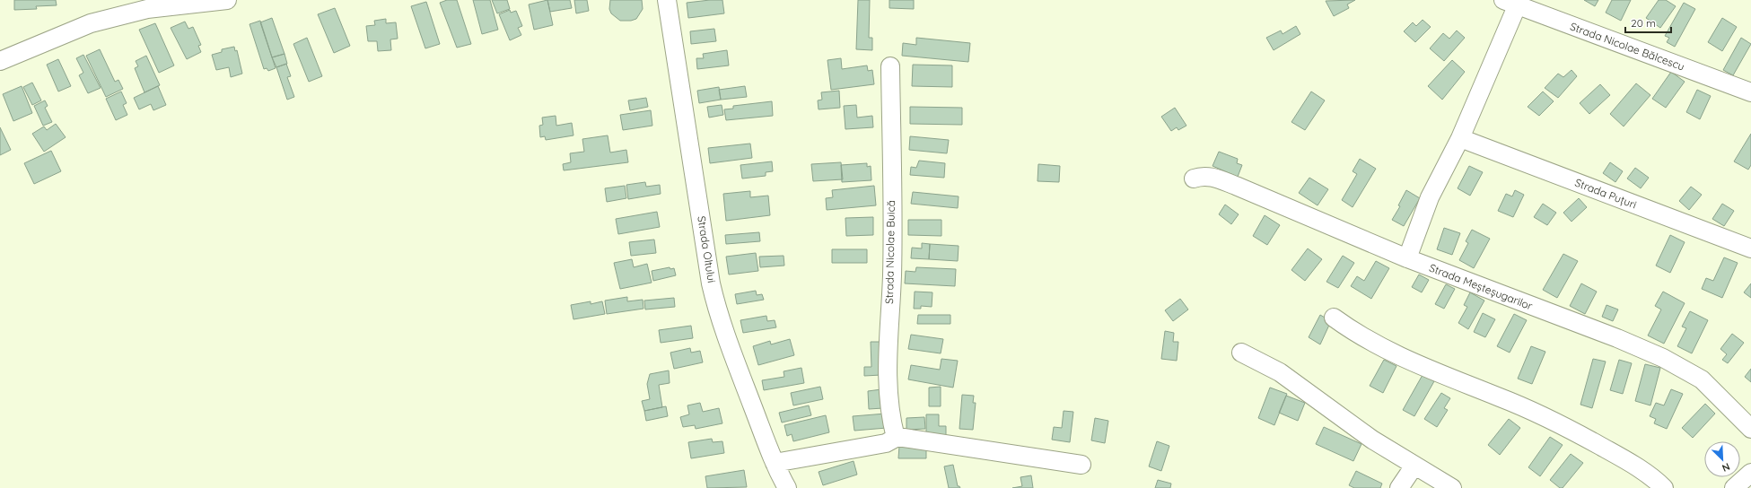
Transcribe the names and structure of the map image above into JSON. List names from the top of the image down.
{
  "streets": {
    "street": [
      "Strada Nicolae Bălcescu",
      "Strada Puțuri",
      "Strada Oltului",
      "Strada Nicolae Buică",
      "Strada Meșteșugarilor"
    ]
  },
  "scale_bar": "20 m",
  "north": "bottom right"
}
